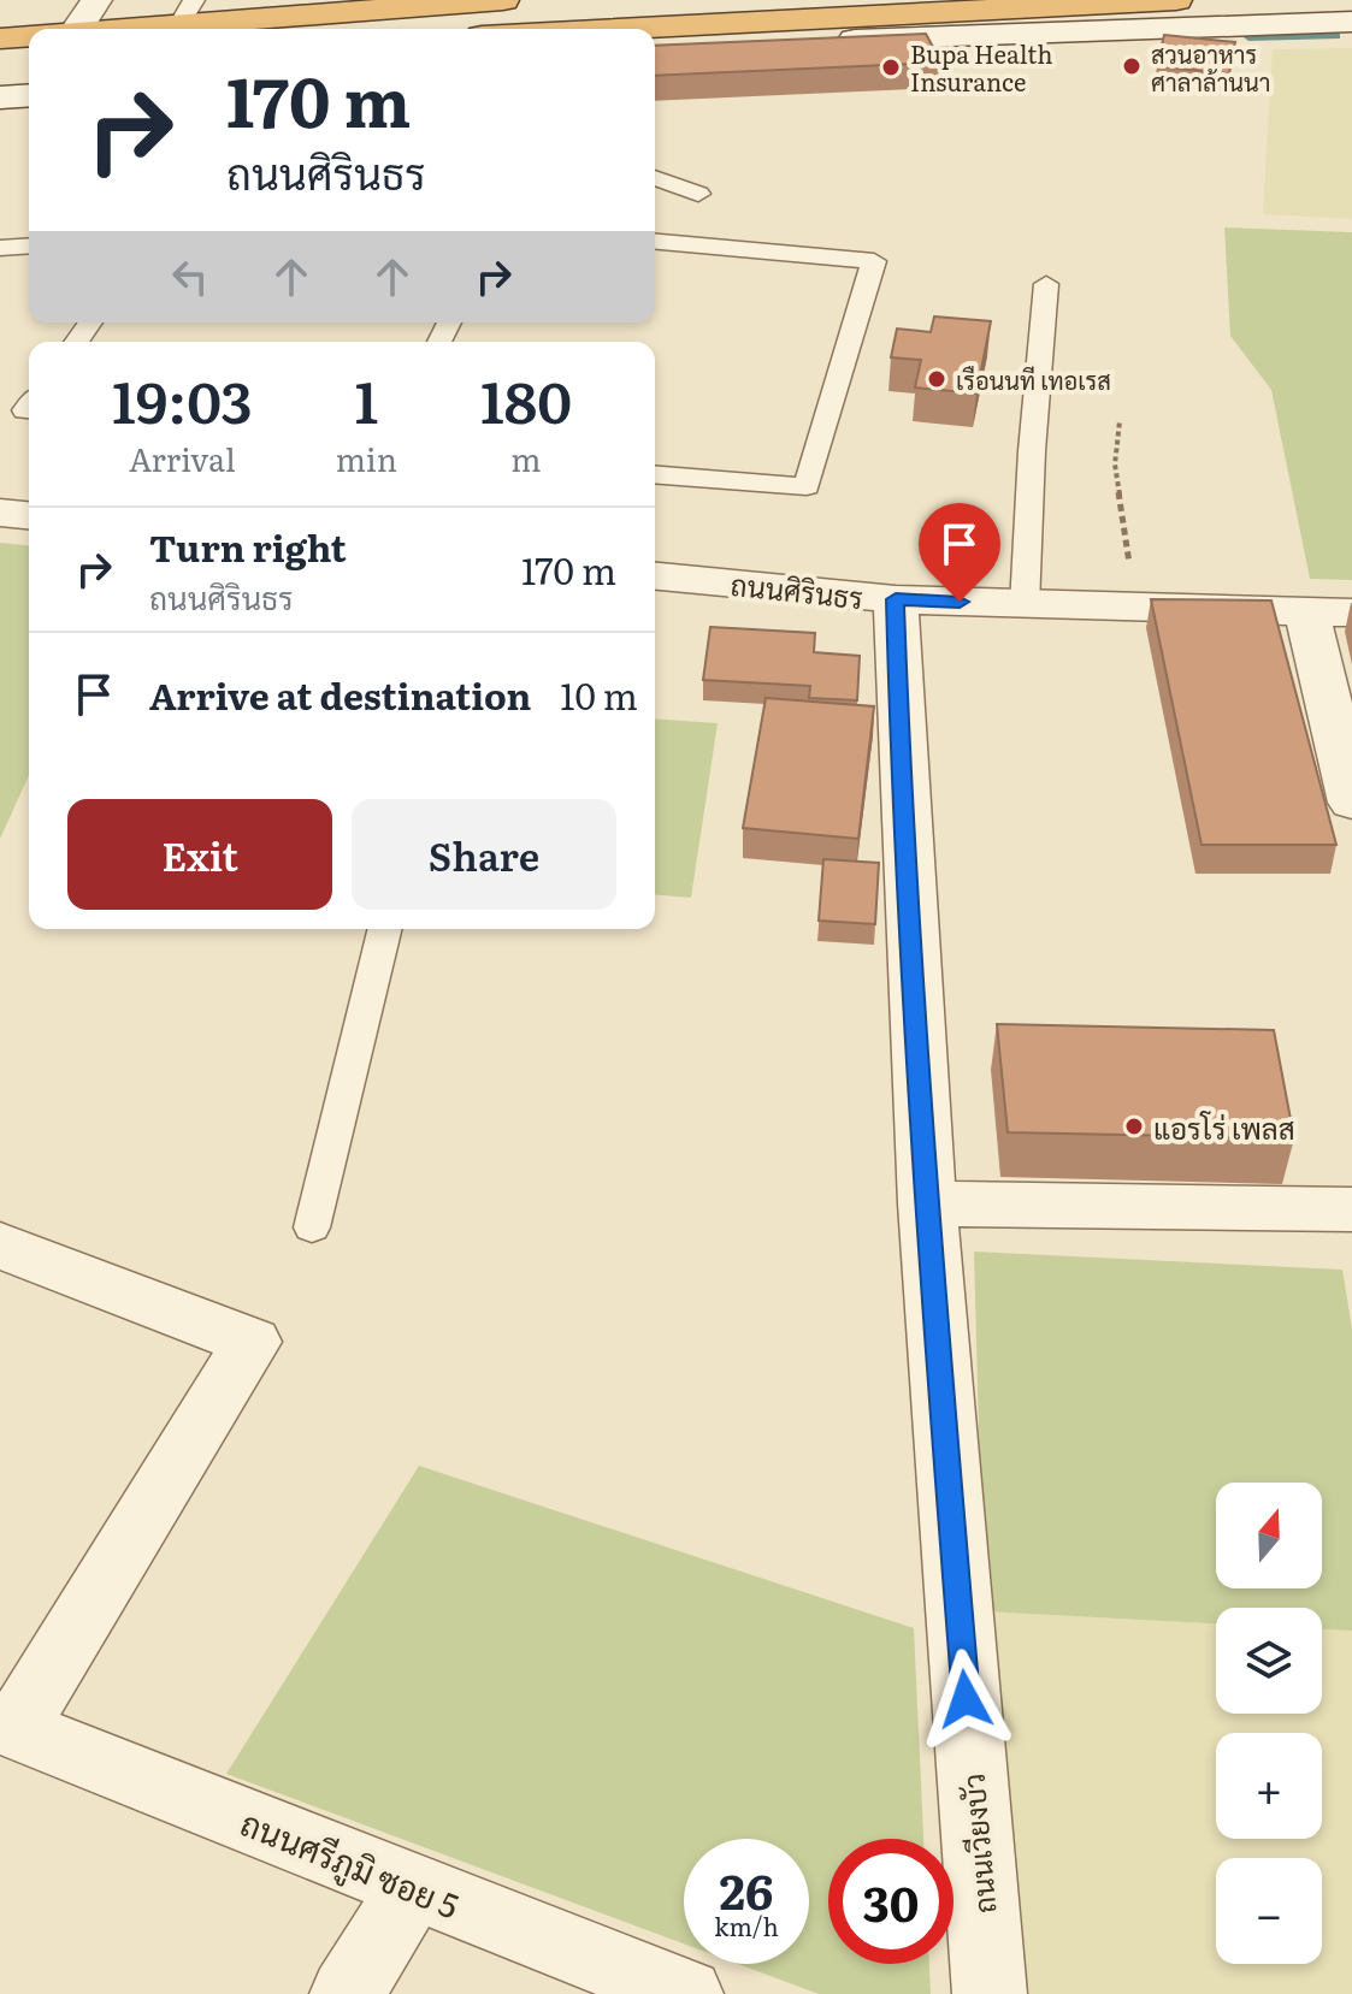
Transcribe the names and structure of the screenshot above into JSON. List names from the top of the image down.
{
  "streets": {
    "street": ["ถนนศิรินธร", "ถนนเวียงบัว", "ถนนศรีภูมิ ซอย 5"]
  },
  "crossings": [
    ["ถนนศิรินธร", "ถนนเวียงบัว"]
  ],
  "places": [
    "สวนอาหาร ศาลาล้านนา",
    "Bupa Health Insurance",
    "เรือนนที เทอเรส",
    "แอรโร่ เพลส"
  ],
  "north": "top",
  "page": {
    "turn": ["170 m", "ถนนศิรินธร"],
    "eta": [
      "19:03",
      "Arrival",
      "1",
      "min",
      "180",
      "m"
    ],
    "list": [
      {
        "name": "Turn right",
        "note": "ถนนศิรินธร",
        "value": "170 m"
      },
      {
        "name": "Arrive at destination",
        "value": "10 m"
      }
    ],
    "buttons": ["Exit", "Share"],
    "map_buttons": ["+", "−"],
    "speed": "26 km/h",
    "limit": "30"
  }
}
